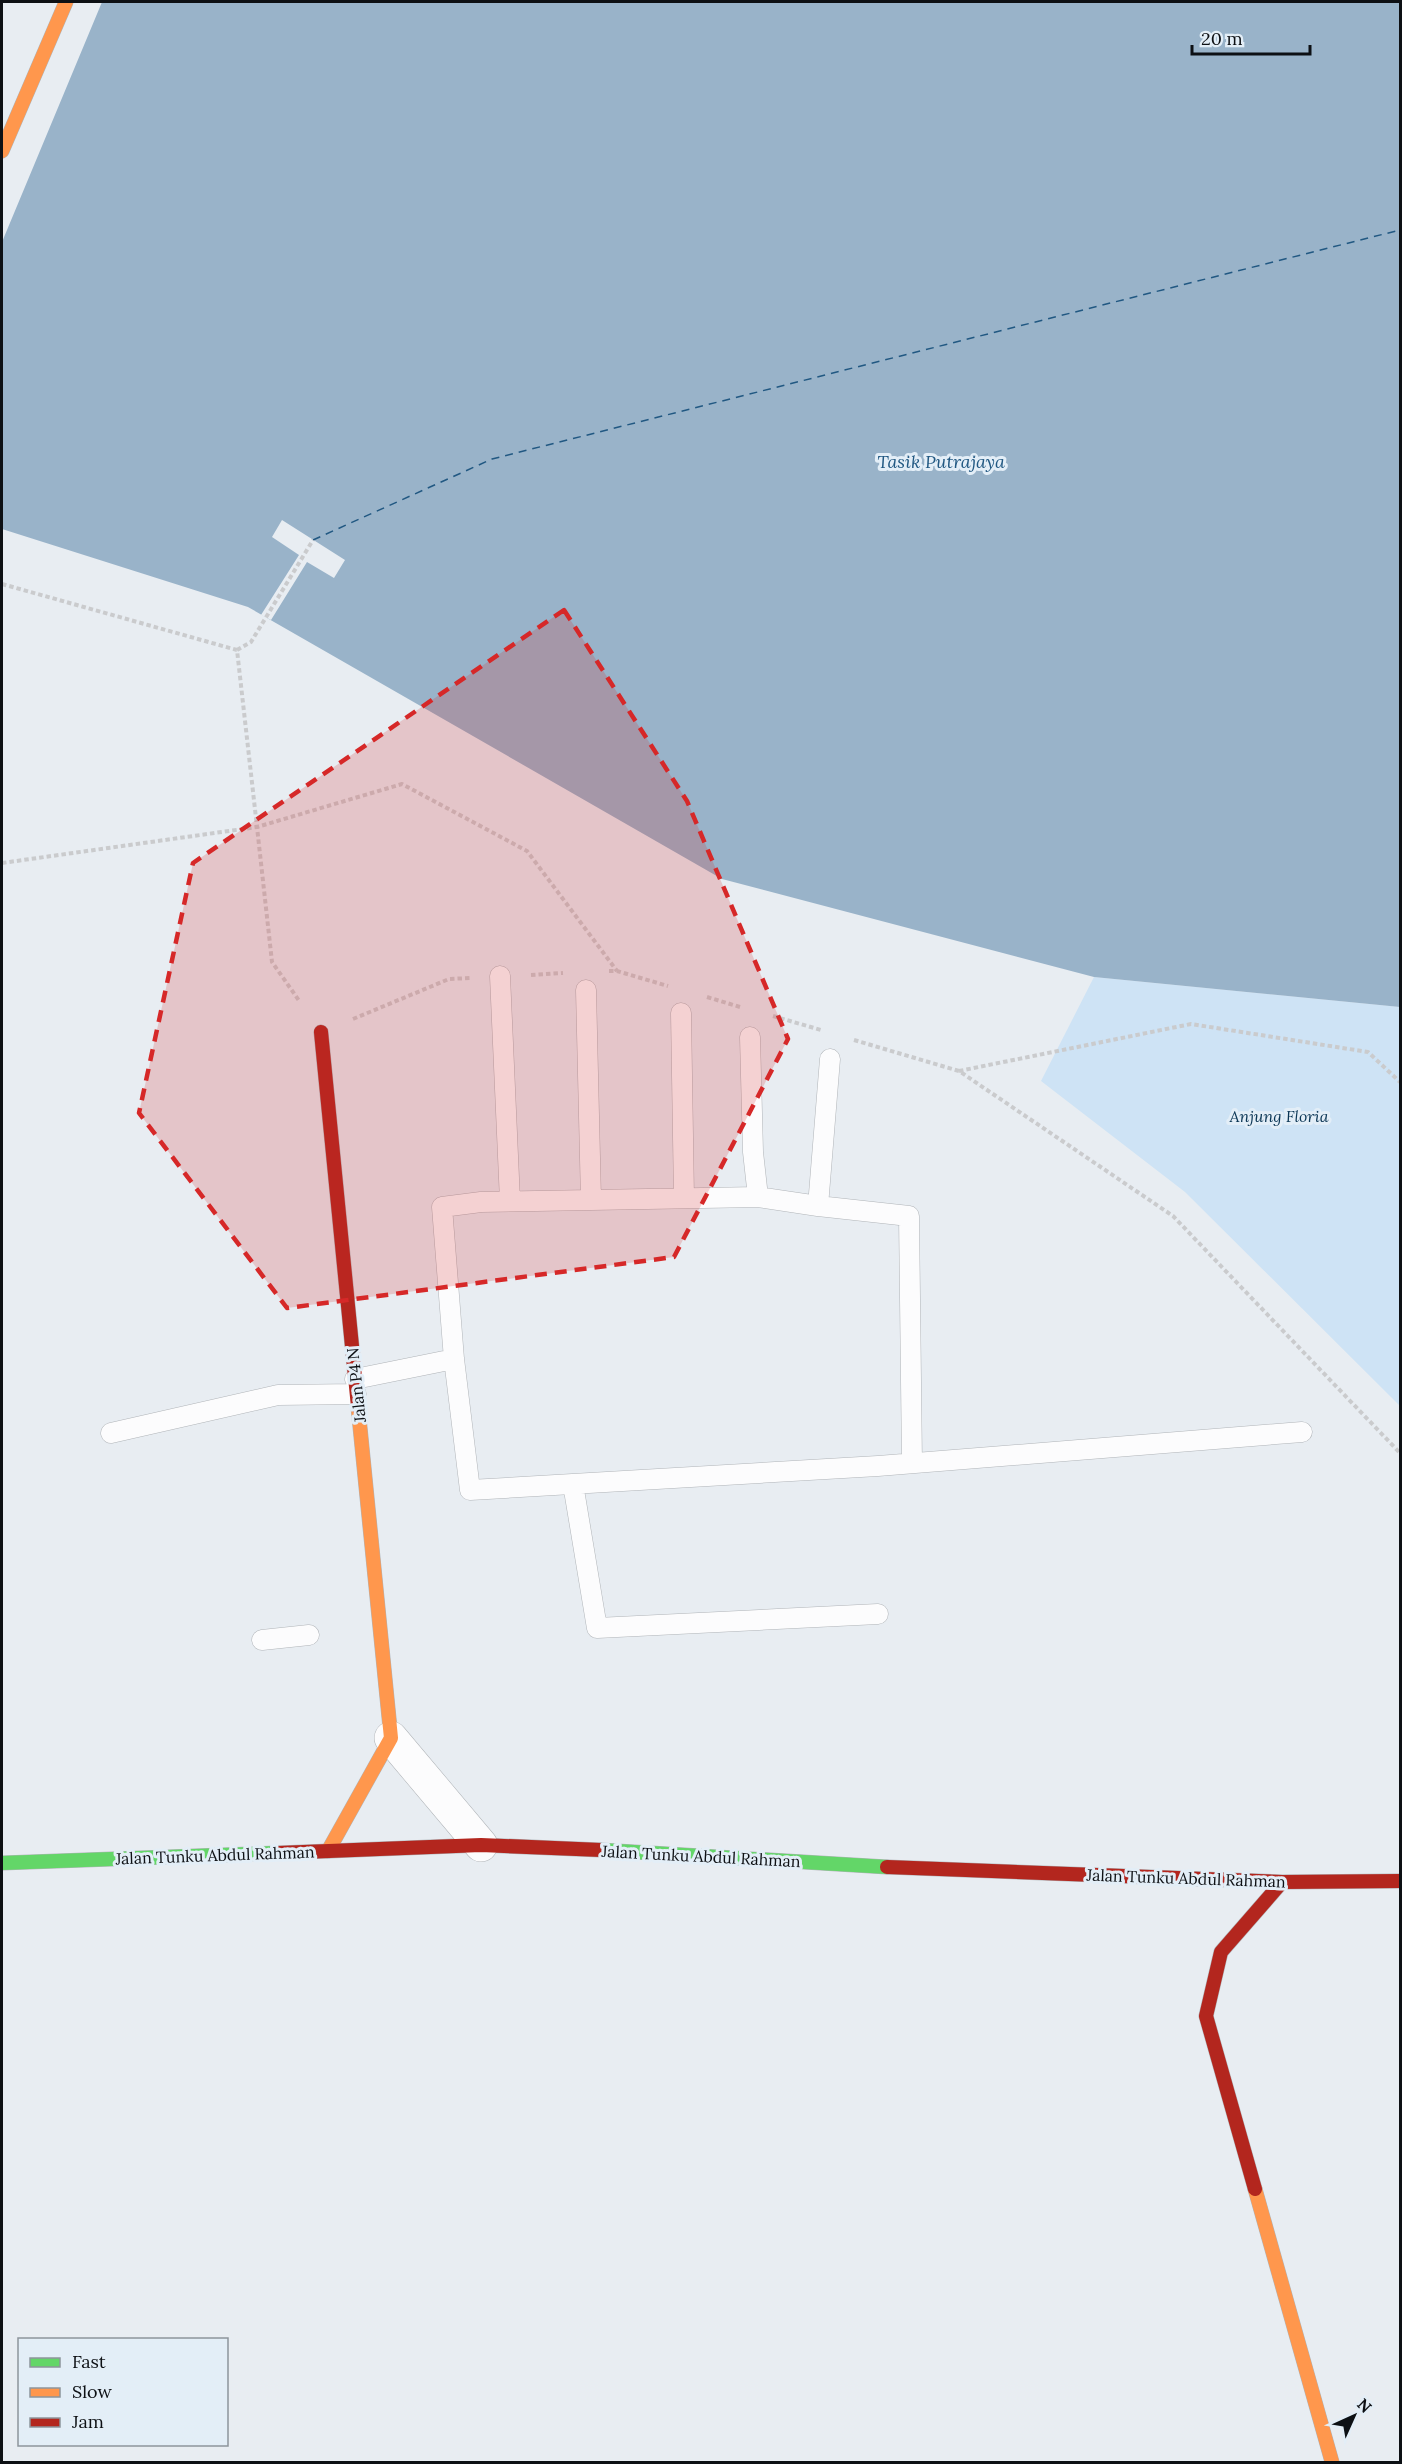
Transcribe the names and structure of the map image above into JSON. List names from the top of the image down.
{
  "streets": {
    "street": ["Jalan P4 N", "Jalan Tunku Abdul Rahman"]
  },
  "water": ["Tasik Putrajaya"],
  "parks": ["Anjung Floria"],
  "legend": ["Fast", "Slow", "Jam"],
  "scale_bar": "20 m",
  "north": "top right"
}
